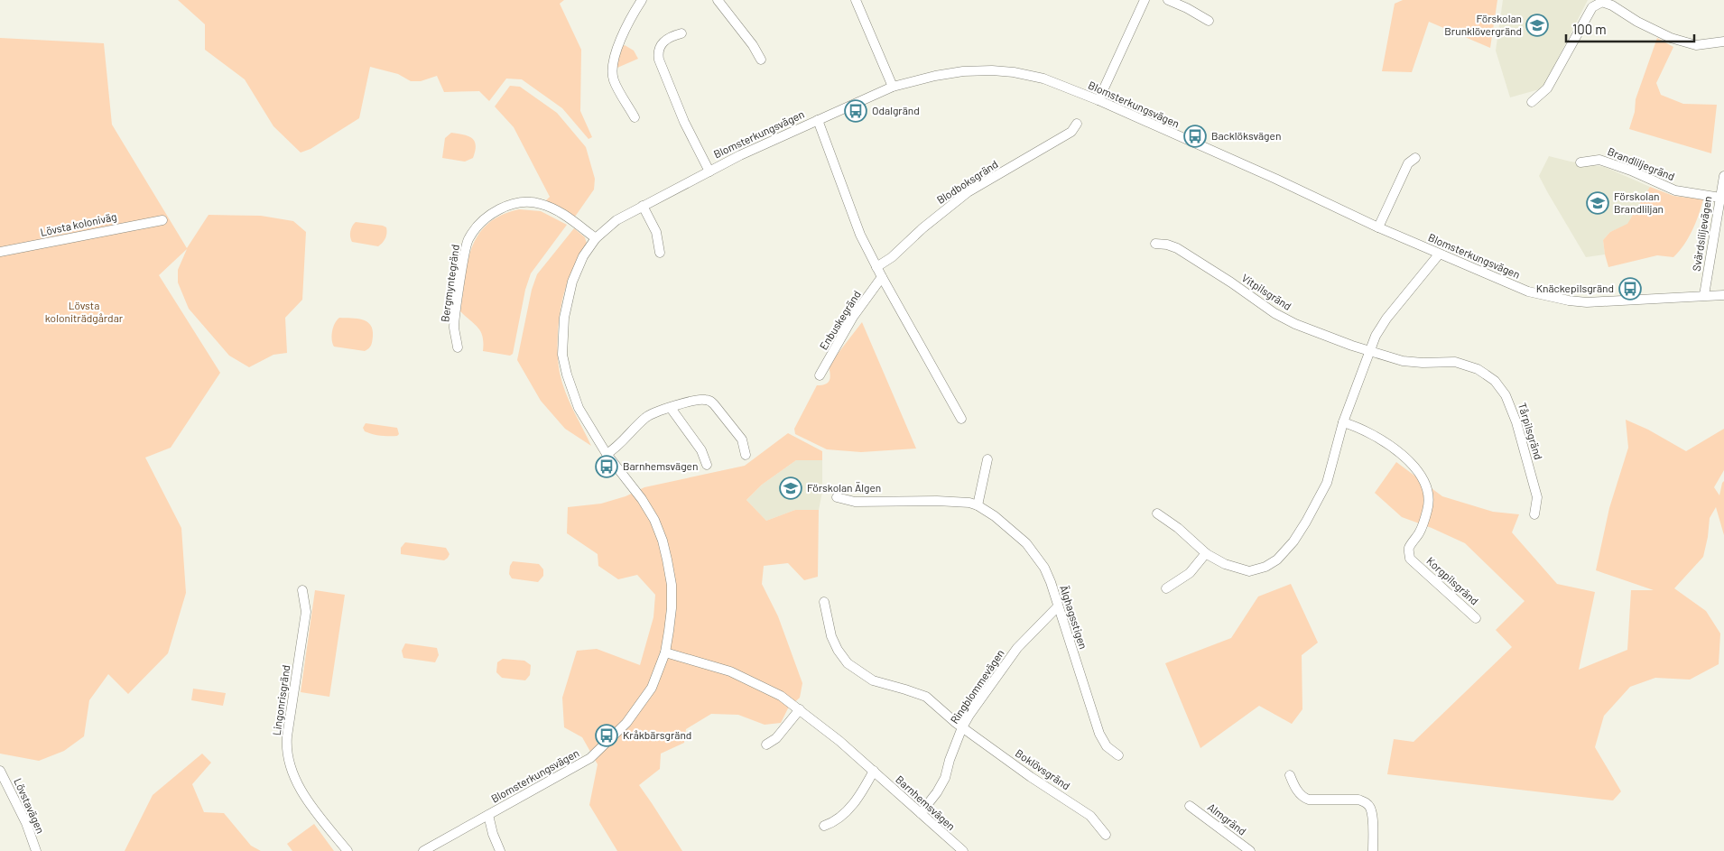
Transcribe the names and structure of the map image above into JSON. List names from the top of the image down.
{
  "streets": {
    "street": [
      "Blomsterkungsvägen",
      "Brandliljegränd",
      "Blodboksgränd",
      "Lövsta koloniväg",
      "Svärdsliljevägen",
      "Bergmyntegränd",
      "Vitpilsgränd",
      "Enbuskegränd",
      "Tårpilsgränd",
      "Korgpilsgränd",
      "Älghagsstigen",
      "Ringblommevägen",
      "Lingonrisgränd",
      "Boklövsgränd",
      "Barnhemsvägen",
      "Lövstavägen",
      "Almgränd"
    ]
  },
  "crossings": [
    ["Blomsterkungsvägen", "Svärdsliljevägen"],
    ["Blomsterkungsvägen", "Bergmyntegränd"],
    ["Blomsterkungsvägen", "Barnhemsvägen"],
    ["Brandliljegränd", "Svärdsliljevägen"],
    ["Vitpilsgränd", "Tårpilsgränd"],
    ["Älghagsstigen", "Ringblommevägen"],
    ["Ringblommevägen", "Boklövsgränd"],
    ["Ringblommevägen", "Barnhemsvägen"]
  ],
  "parks": ["Lövsta koloniträdgårdar"],
  "places": {
    "school or university": ["Förskolan Brunklövergränd", "Förskolan Brandliljan", "Förskolan Älgen"],
    "bus stop": [
      "Odalgränd",
      "Backlöksvägen",
      "Knäckepilsgränd",
      "Barnhemsvägen",
      "Kråkbärsgränd"
    ]
  },
  "scale_bar": "100 m"
}
